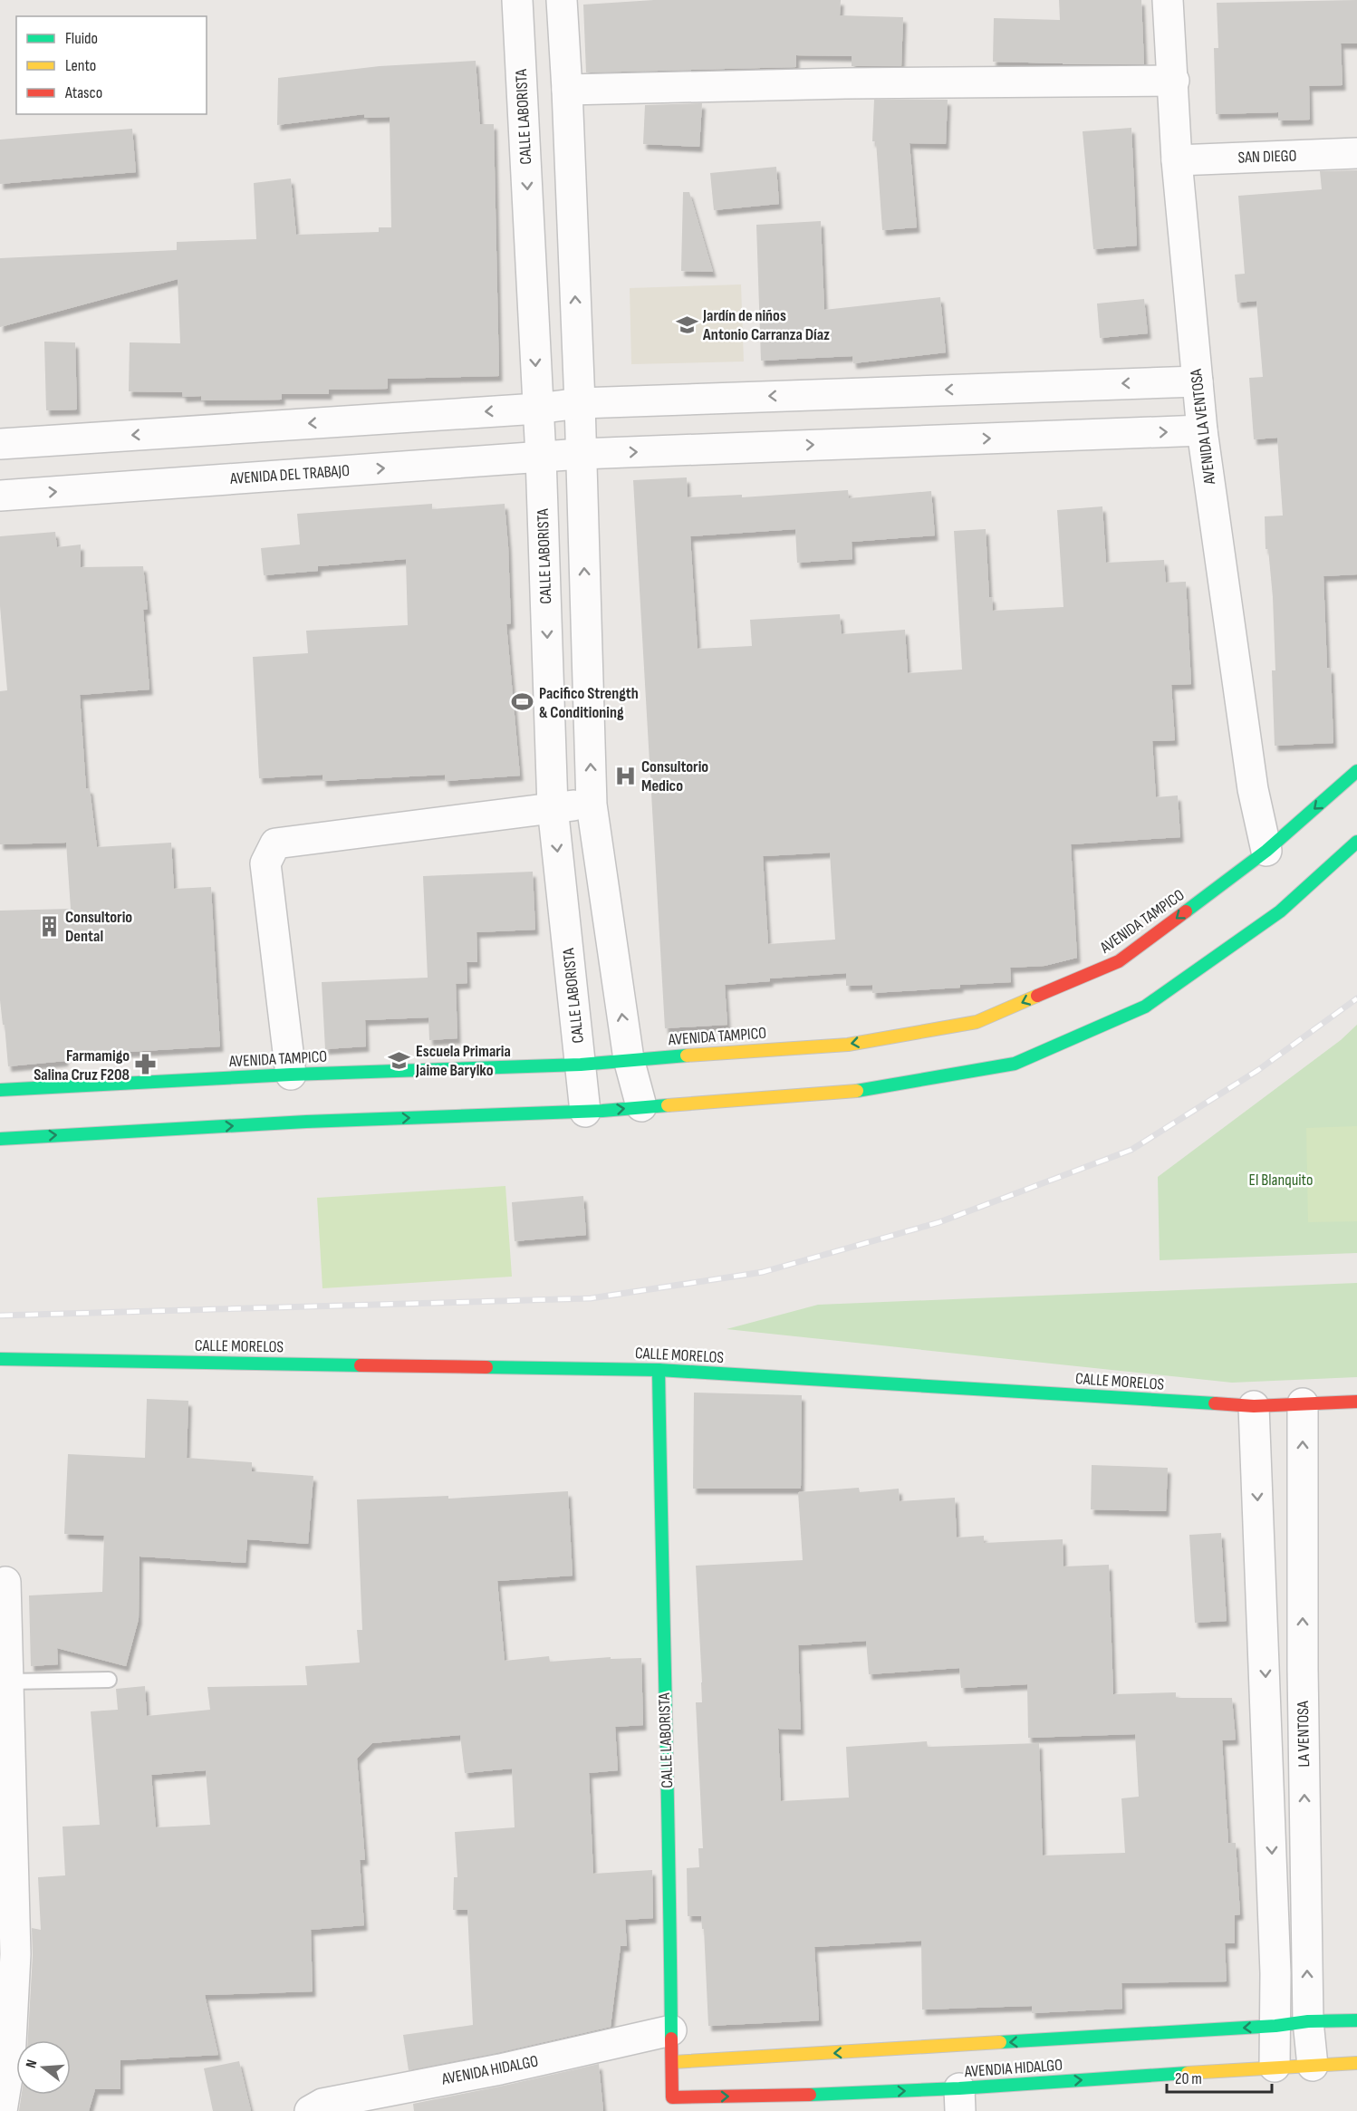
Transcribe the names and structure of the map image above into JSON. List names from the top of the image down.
{
  "streets": {
    "street": [
      "CALLE LABORISTA",
      "SAN DIEGO",
      "AVENIDA LA VENTOSA",
      "AVENIDA DEL TRABAJO",
      "AVENIDA TAMPICO",
      "CALLE MORELOS",
      "LA VENTOSA",
      "AVENDIA HIDALGO",
      "AVENIDA HIDALGO"
    ]
  },
  "crossings": [
    ["CALLE LABORISTA", "AVENIDA DEL TRABAJO"],
    ["CALLE LABORISTA", "AVENIDA TAMPICO"],
    ["CALLE LABORISTA", "CALLE MORELOS"],
    ["CALLE LABORISTA", "AVENDIA HIDALGO"],
    ["CALLE LABORISTA", "AVENIDA HIDALGO"],
    ["SAN DIEGO", "AVENIDA LA VENTOSA"],
    ["AVENIDA LA VENTOSA", "AVENIDA DEL TRABAJO"],
    ["AVENIDA LA VENTOSA", "AVENIDA TAMPICO"],
    ["CALLE MORELOS", "LA VENTOSA"],
    ["LA VENTOSA", "AVENDIA HIDALGO"]
  ],
  "parks": ["El Blanquito"],
  "places": {
    "school or university": ["Jardín de niños Antonio Carranza Díaz", "Escuela Primaria Jaime Barylko"],
    "sports": ["Pacifico Strength & Conditioning"],
    "hospital": ["Consultorio Medico"],
    "building": ["Consultorio Dental"],
    "pharmacy": ["Farmamigo Salina Cruz F208"]
  },
  "legend": ["Fluido", "Lento", "Atasco"],
  "scale_bar": "20 m",
  "north": "left"
}
